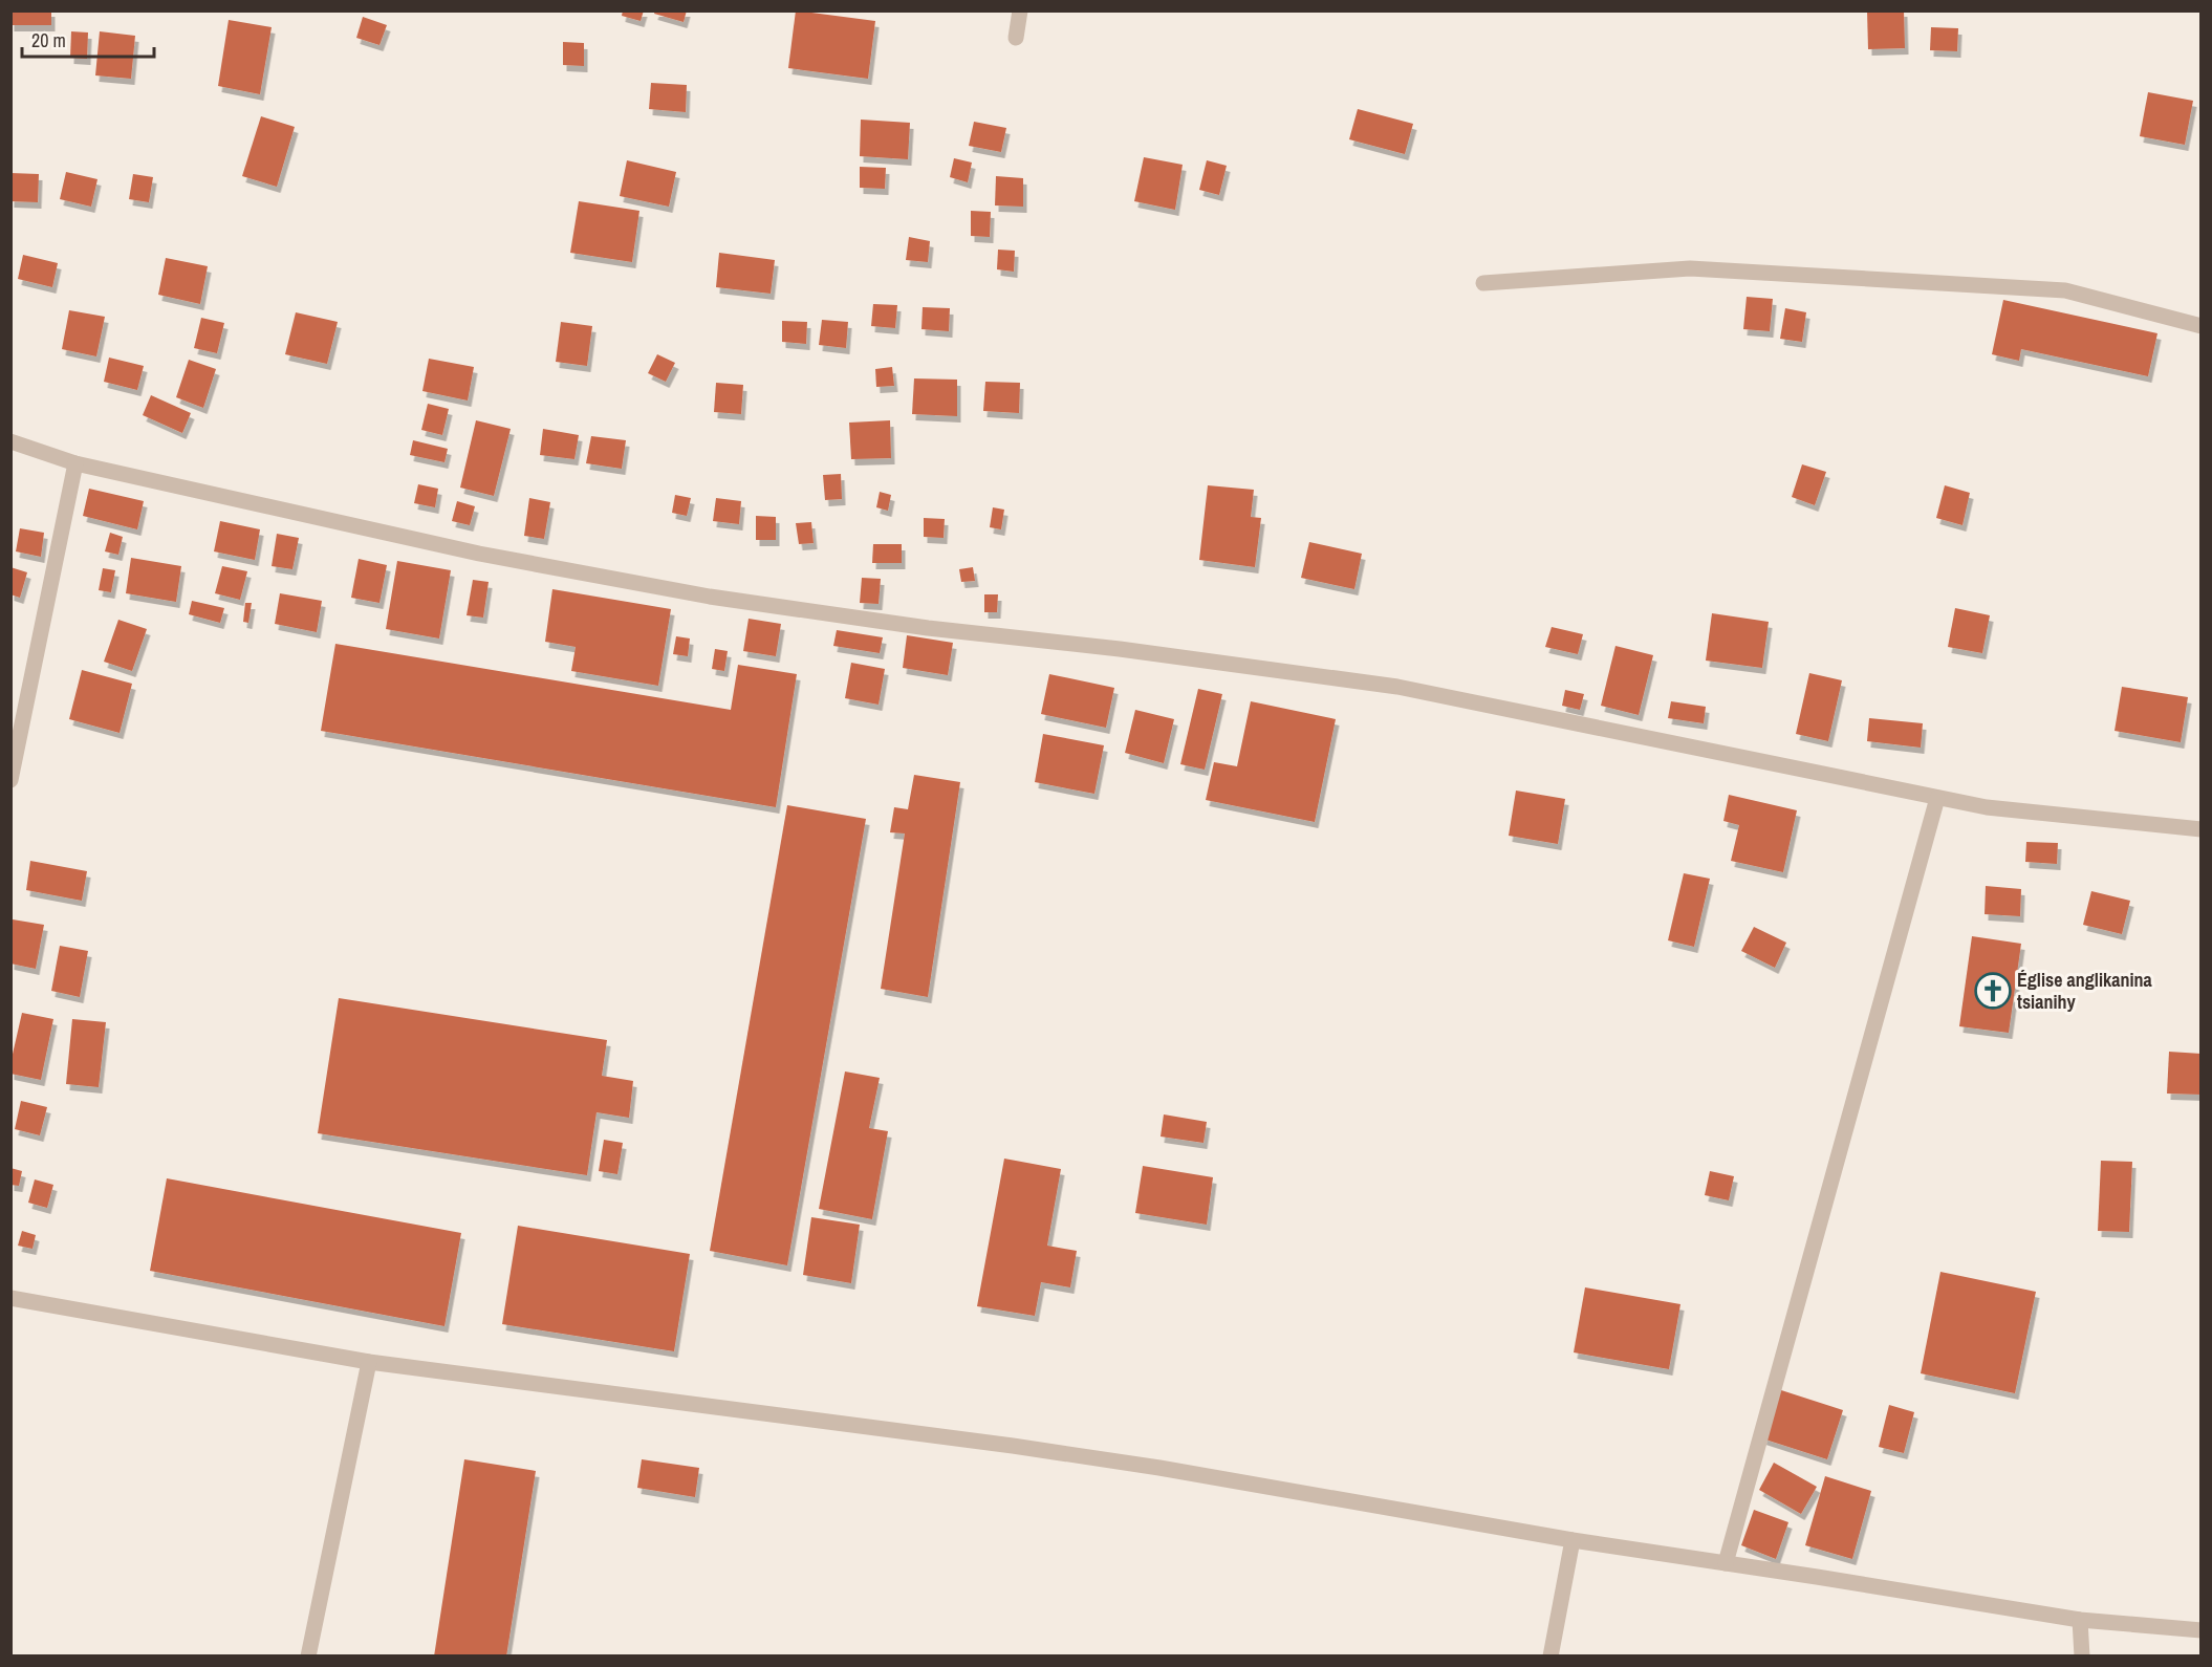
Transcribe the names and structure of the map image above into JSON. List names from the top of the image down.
{
  "places": {
    "church": ["Église anglikanina tsianihy"]
  },
  "scale_bar": "20 m"
}
